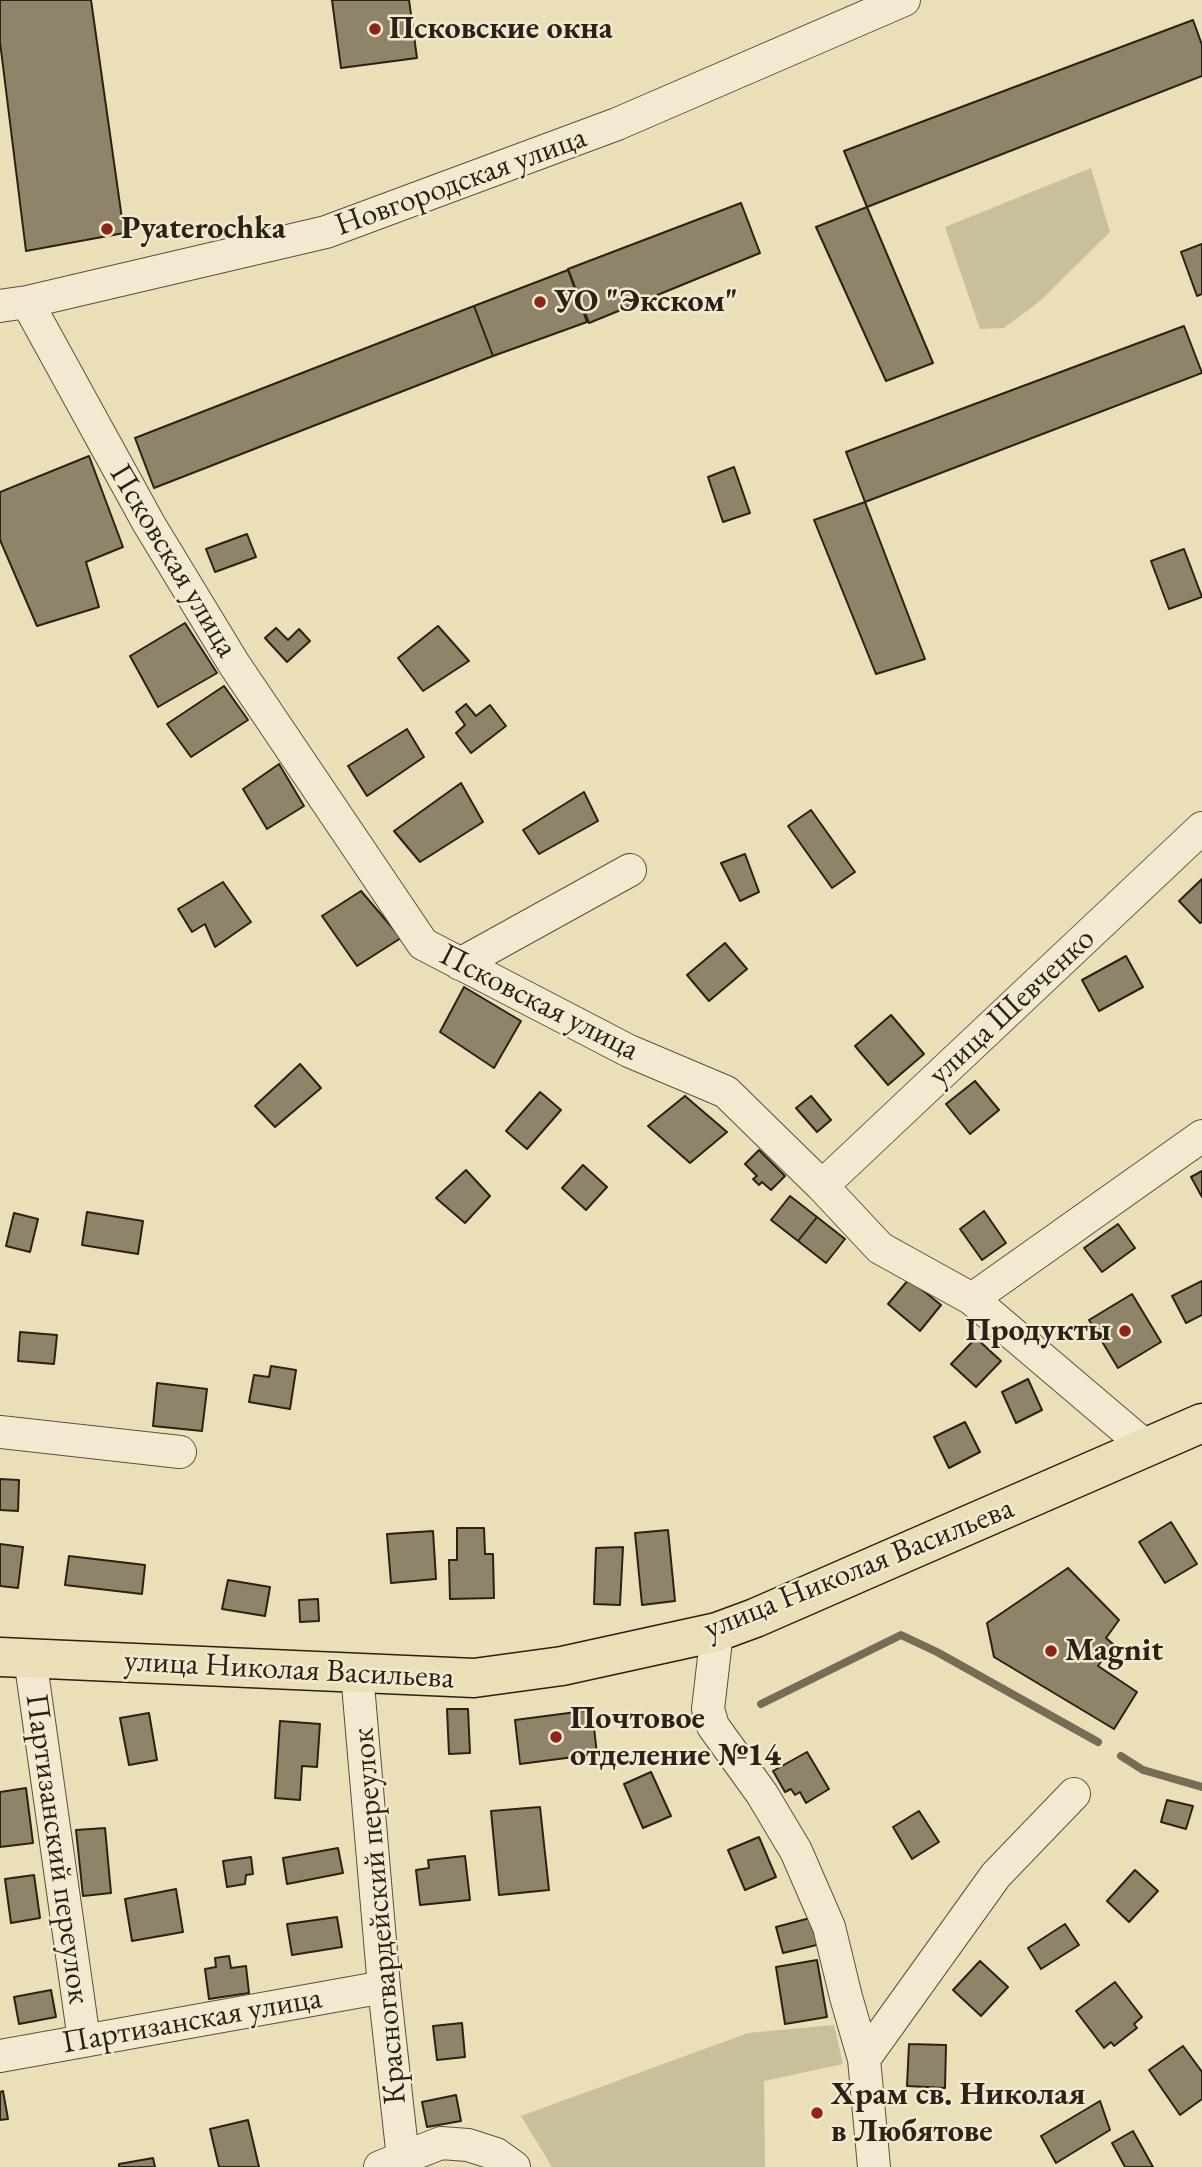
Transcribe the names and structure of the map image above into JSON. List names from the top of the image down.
{
  "streets": {
    "main road": ["улица Николая Васильева"],
    "street": [
      "Новгородская улица",
      "Псковская улица",
      "улица Шевченко",
      "Партизанский переулок",
      "Красногвардейский переулок",
      "Партизанская улица"
    ]
  },
  "crossings": [
    ["Новгородская улица", "Псковская улица"],
    ["Псковская улица", "улица Шевченко"],
    ["Псковская улица", "улица Николая Васильева"],
    ["улица Николая Васильева", "Партизанский переулок"],
    ["улица Николая Васильева", "Красногвардейский переулок"],
    ["Партизанский переулок", "Партизанская улица"],
    ["Красногвардейский переулок", "Партизанская улица"]
  ],
  "places": [
    "Псковские окна",
    "Pyaterochka",
    "УО \"Экском\"",
    "Продукты",
    "Magnit",
    "Почтовое отделение №14",
    "Храм св. Николая в Любятове"
  ]
}
